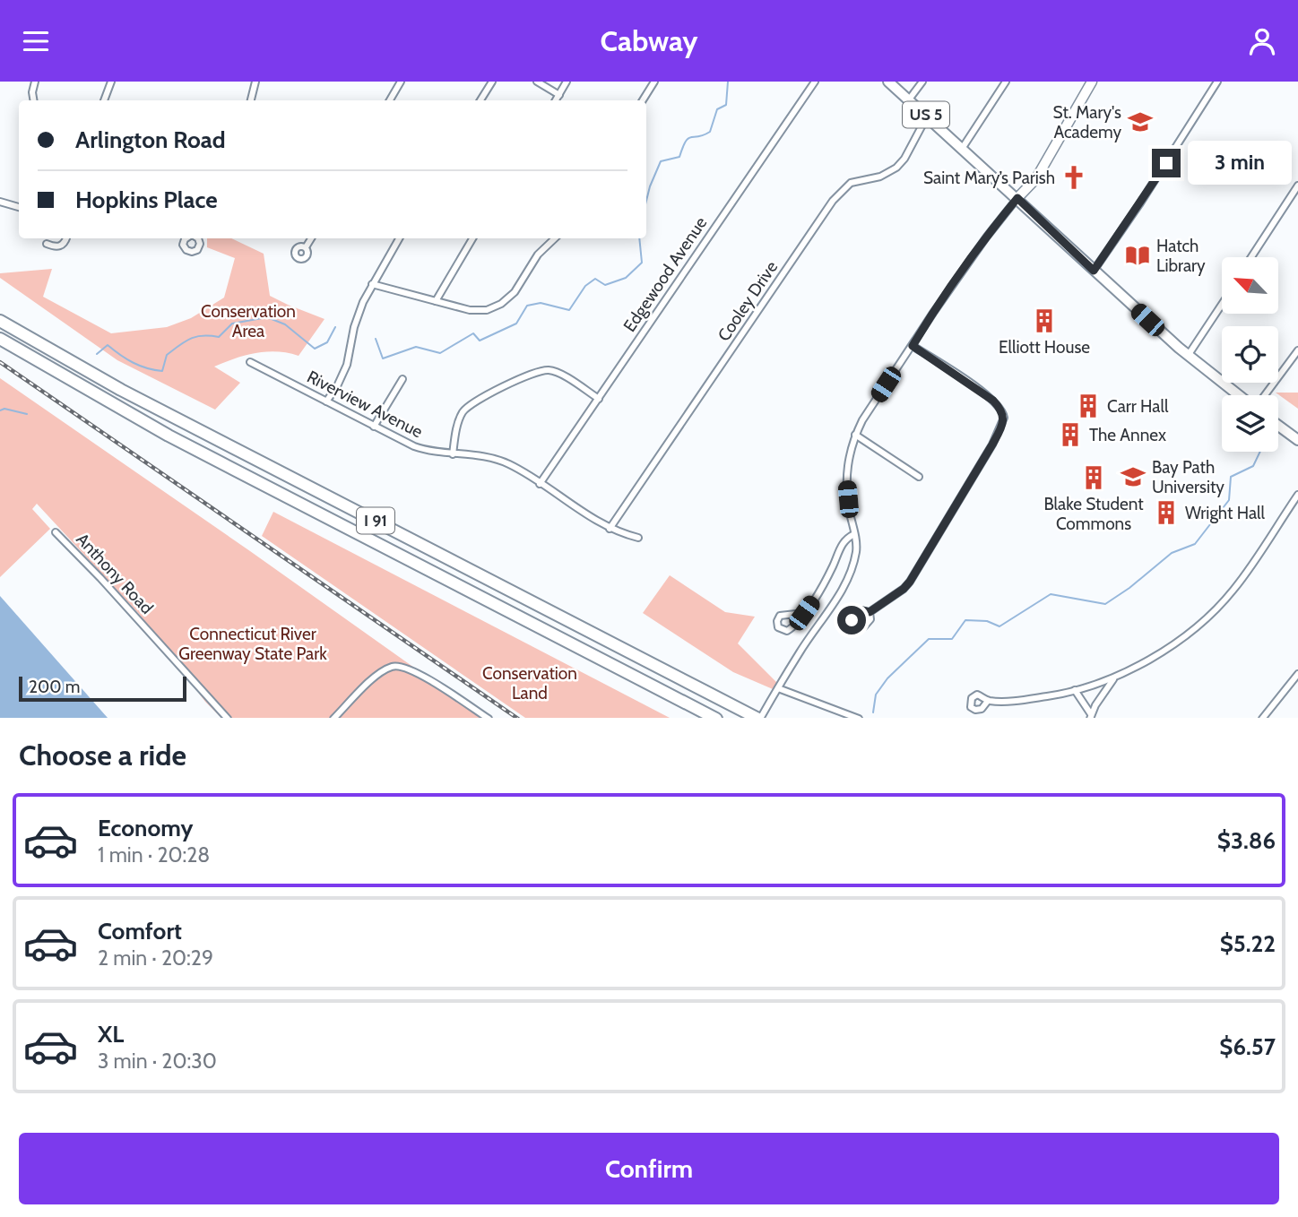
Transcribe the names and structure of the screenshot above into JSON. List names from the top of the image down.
{
  "streets": {
    "highway": ["I 91"],
    "main road": ["US 5"],
    "street": [
      "Edgewood Avenue",
      "Cooley Drive",
      "Riverview Avenue",
      "Anthony Road"
    ]
  },
  "crossings": [
    ["US 5", "Cooley Drive"],
    ["Edgewood Avenue", "Riverview Avenue"],
    ["Cooley Drive", "Riverview Avenue"]
  ],
  "parks": ["Conservation Area", "Connecticut River Greenway State Park", "Conservation Land"],
  "places": {
    "school or university": ["St. Mary's Academy", "Bay Path University"],
    "church": ["Saint Mary’s Parish"],
    "library": ["Hatch Library"],
    "building": [
      "Elliott House",
      "Carr Hall",
      "The Annex",
      "Blake Student Commons",
      "Wright Hall"
    ]
  },
  "scale_bar": "200 m",
  "north": "top left",
  "page": {
    "header": "Cabway",
    "banner": ["Arlington Road", "Hopkins Place"],
    "bubble": "3 min",
    "scale": "200 m",
    "heading": "Choose a ride",
    "list": [
      {
        "name": "Economy",
        "note": "1 min · 20:28",
        "value": "$3.86"
      },
      {
        "name": "Comfort",
        "note": "2 min · 20:29",
        "value": "$5.22"
      },
      {
        "name": "XL",
        "note": "3 min · 20:30",
        "value": "$6.57"
      }
    ],
    "buttons": "Confirm"
  }
}
